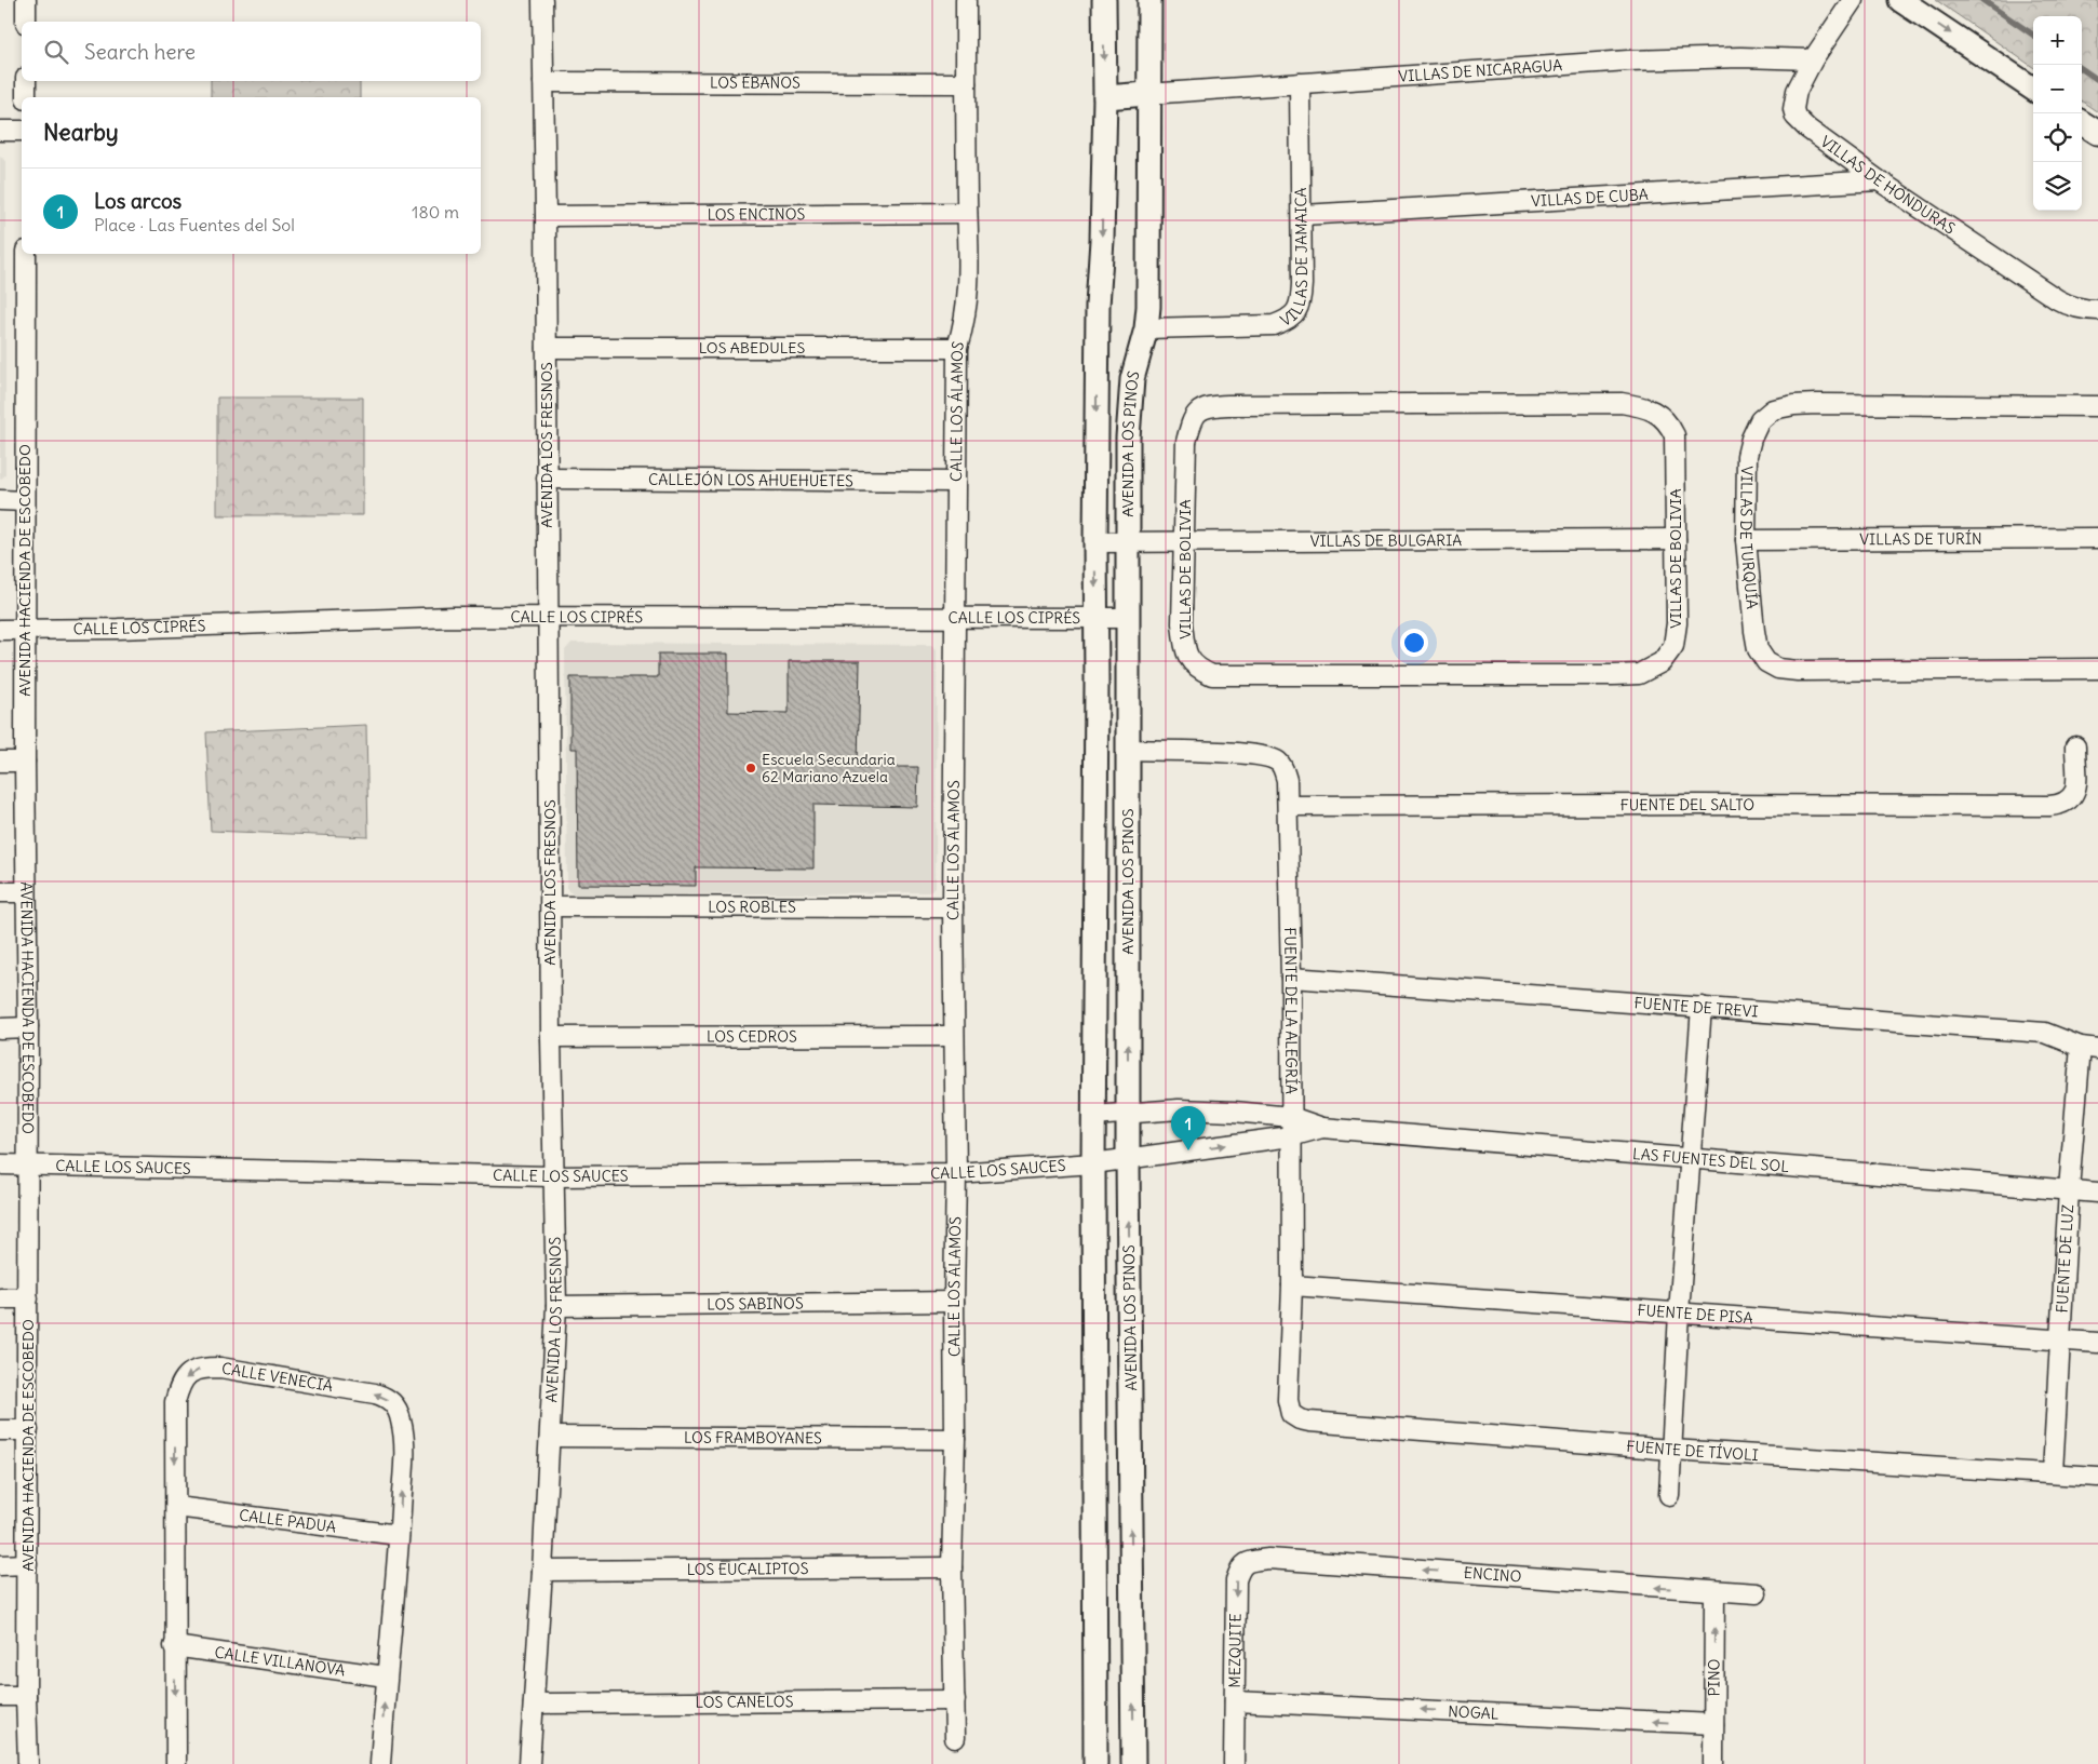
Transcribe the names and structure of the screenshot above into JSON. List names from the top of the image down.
{
  "streets": {
    "street": [
      "VILLAS DE NICARAGUA",
      "LOS ÉBANOS",
      "VILLAS DE HONDURAS",
      "VILLAS DE CUBA",
      "LOS ENCINOS",
      "VILLAS DE JAMAICA",
      "LOS ABEDULES",
      "CALLE LOS ÁLAMOS",
      "AVENIDA LOS PINOS",
      "AVENIDA LOS FRESNOS",
      "CALLEJÓN LOS AHUEHUETES",
      "VILLAS DE TURQUÍA",
      "VILLAS DE TURÍN",
      "VILLAS DE BULGARIA",
      "VILLAS DE BOLIVIA",
      "AVENIDA HACIENDA DE ESCOBEDO",
      "CALLE LOS CIPRÉS",
      "FUENTE DEL SALTO",
      "LOS ROBLES",
      "FUENTE DE TREVI",
      "FUENTE DE LA ALEGRÍA",
      "LOS CEDROS",
      "LAS FUENTES DEL SOL",
      "CALLE LOS SAUCES",
      "FUENTE DE LUZ",
      "LOS SABINOS",
      "FUENTE DE PISA",
      "CALLE VENECIA",
      "LOS FRAMBOYANES",
      "FUENTE DE TÍVOLI",
      "CALLE PADUA",
      "LOS EUCALIPTOS",
      "ENCINO",
      "MEZQUITE",
      "CALLE VILLANOVA",
      "PINO",
      "LOS CANELOS",
      "NOGAL"
    ]
  },
  "crossings": [
    ["VILLAS DE NICARAGUA", "VILLAS DE HONDURAS"],
    ["VILLAS DE NICARAGUA", "VILLAS DE JAMAICA"],
    ["VILLAS DE NICARAGUA", "AVENIDA LOS PINOS"],
    ["LOS ÉBANOS", "CALLE LOS ÁLAMOS"],
    ["LOS ÉBANOS", "AVENIDA LOS FRESNOS"],
    ["VILLAS DE HONDURAS", "VILLAS DE CUBA"],
    ["VILLAS DE CUBA", "VILLAS DE JAMAICA"],
    ["LOS ENCINOS", "CALLE LOS ÁLAMOS"],
    ["LOS ENCINOS", "AVENIDA LOS FRESNOS"],
    ["VILLAS DE JAMAICA", "AVENIDA LOS PINOS"],
    ["LOS ABEDULES", "CALLE LOS ÁLAMOS"],
    ["LOS ABEDULES", "AVENIDA LOS FRESNOS"],
    ["CALLE LOS ÁLAMOS", "CALLEJÓN LOS AHUEHUETES"],
    ["CALLE LOS ÁLAMOS", "CALLE LOS CIPRÉS"],
    ["CALLE LOS ÁLAMOS", "LOS ROBLES"],
    ["CALLE LOS ÁLAMOS", "LOS CEDROS"],
    ["CALLE LOS ÁLAMOS", "CALLE LOS SAUCES"],
    ["CALLE LOS ÁLAMOS", "LOS SABINOS"],
    ["CALLE LOS ÁLAMOS", "LOS FRAMBOYANES"],
    ["CALLE LOS ÁLAMOS", "LOS EUCALIPTOS"],
    ["CALLE LOS ÁLAMOS", "LOS CANELOS"],
    ["AVENIDA LOS PINOS", "VILLAS DE BULGARIA"],
    ["AVENIDA LOS PINOS", "CALLE LOS CIPRÉS"],
    ["AVENIDA LOS PINOS", "FUENTE DE LA ALEGRÍA"],
    ["AVENIDA LOS PINOS", "LAS FUENTES DEL SOL"],
    ["AVENIDA LOS PINOS", "CALLE LOS SAUCES"],
    ["AVENIDA LOS FRESNOS", "CALLEJÓN LOS AHUEHUETES"],
    ["AVENIDA LOS FRESNOS", "CALLE LOS CIPRÉS"],
    ["AVENIDA LOS FRESNOS", "LOS ROBLES"],
    ["AVENIDA LOS FRESNOS", "LOS CEDROS"],
    ["AVENIDA LOS FRESNOS", "CALLE LOS SAUCES"],
    ["AVENIDA LOS FRESNOS", "LOS SABINOS"],
    ["AVENIDA LOS FRESNOS", "LOS FRAMBOYANES"],
    ["AVENIDA LOS FRESNOS", "LOS EUCALIPTOS"],
    ["AVENIDA LOS FRESNOS", "LOS CANELOS"],
    ["VILLAS DE TURQUÍA", "VILLAS DE TURÍN"],
    ["VILLAS DE BULGARIA", "VILLAS DE BOLIVIA"],
    ["AVENIDA HACIENDA DE ESCOBEDO", "CALLE LOS CIPRÉS"],
    ["AVENIDA HACIENDA DE ESCOBEDO", "CALLE LOS SAUCES"],
    ["FUENTE DEL SALTO", "FUENTE DE LA ALEGRÍA"],
    ["FUENTE DE TREVI", "FUENTE DE LA ALEGRÍA"],
    ["FUENTE DE TREVI", "FUENTE DE LUZ"],
    ["FUENTE DE LA ALEGRÍA", "LAS FUENTES DEL SOL"],
    ["FUENTE DE LA ALEGRÍA", "FUENTE DE PISA"],
    ["FUENTE DE LA ALEGRÍA", "FUENTE DE TÍVOLI"],
    ["LAS FUENTES DEL SOL", "CALLE LOS SAUCES"],
    ["LAS FUENTES DEL SOL", "FUENTE DE LUZ"],
    ["FUENTE DE LUZ", "FUENTE DE PISA"],
    ["FUENTE DE LUZ", "FUENTE DE TÍVOLI"],
    ["CALLE VENECIA", "CALLE PADUA"],
    ["CALLE VENECIA", "CALLE VILLANOVA"],
    ["ENCINO", "MEZQUITE"],
    ["ENCINO", "PINO"],
    ["MEZQUITE", "NOGAL"],
    ["PINO", "NOGAL"]
  ],
  "one_way": ["ENCINO", "PINO", "NOGAL"],
  "places": ["Escuela Secundaria 62 Mariano Azuela"],
  "page": {
    "map_buttons": ["+", "−"],
    "search": "Search here",
    "heading": "Nearby",
    "list": [
      {
        "mark": "1",
        "name": "Los arcos",
        "note": "Place · Las Fuentes del Sol",
        "value": "180 m"
      }
    ],
    "pins": "1"
  }
}
